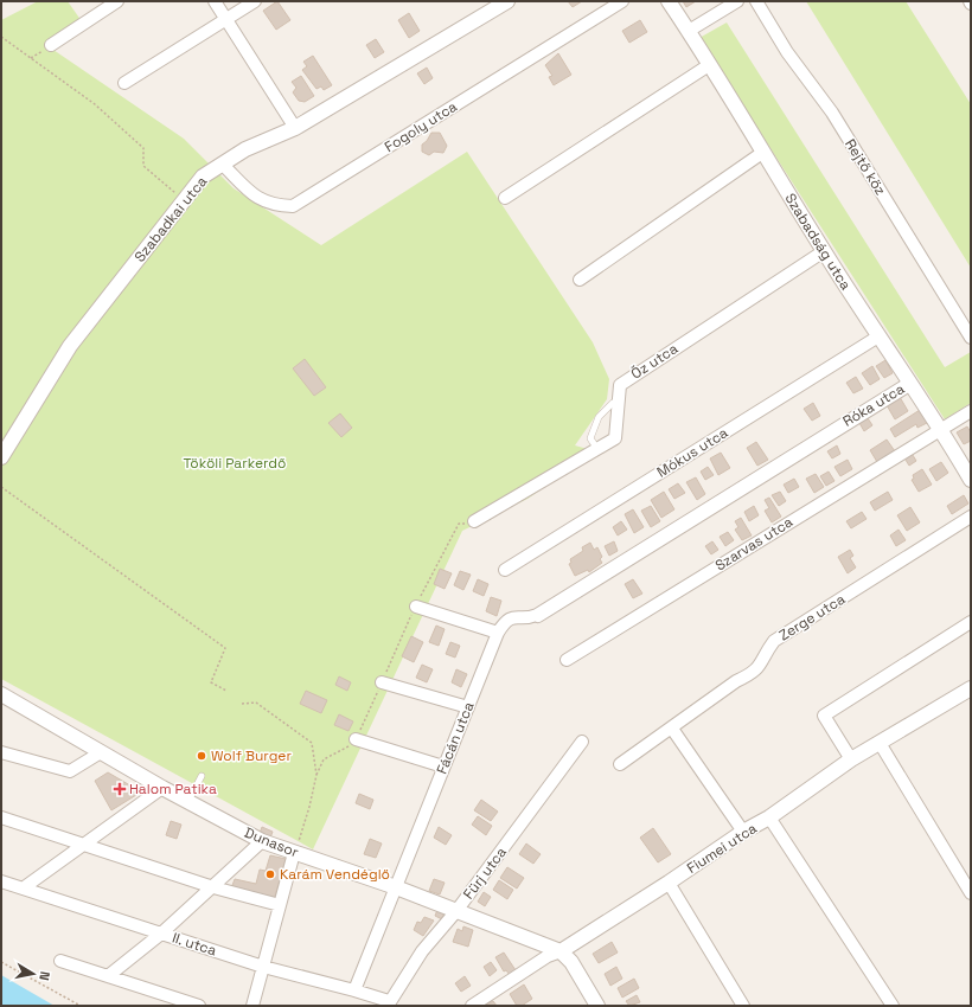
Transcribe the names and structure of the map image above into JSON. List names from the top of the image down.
{
  "streets": {
    "street": [
      "Fogoly utca",
      "Rejtő köz",
      "Szabadkai utca",
      "Szabadság utca",
      "Őz utca",
      "Róka utca",
      "Mókus utca",
      "Szarvas utca",
      "Zerge utca",
      "Fácán utca",
      "Dunasor",
      "Fiumei utca",
      "Fürj utca",
      "II. utca"
    ]
  },
  "crossings": [
    ["Fogoly utca", "Szabadkai utca"],
    ["Szabadság utca", "Őz utca"],
    ["Szabadság utca", "Róka utca"],
    ["Szabadság utca", "Mókus utca"],
    ["Szabadság utca", "Szarvas utca"],
    ["Róka utca", "Fácán utca"],
    ["Fácán utca", "Dunasor"],
    ["Fácán utca", "II. utca"],
    ["Dunasor", "Fiumei utca"],
    ["Dunasor", "Fürj utca"],
    ["Fürj utca", "II. utca"]
  ],
  "parks": ["Tököli Parkerdő"],
  "places": {
    "other": ["Wolf Burger", "Karám Vendéglő"],
    "health": ["Halom Patika"]
  },
  "north": "right"
}
